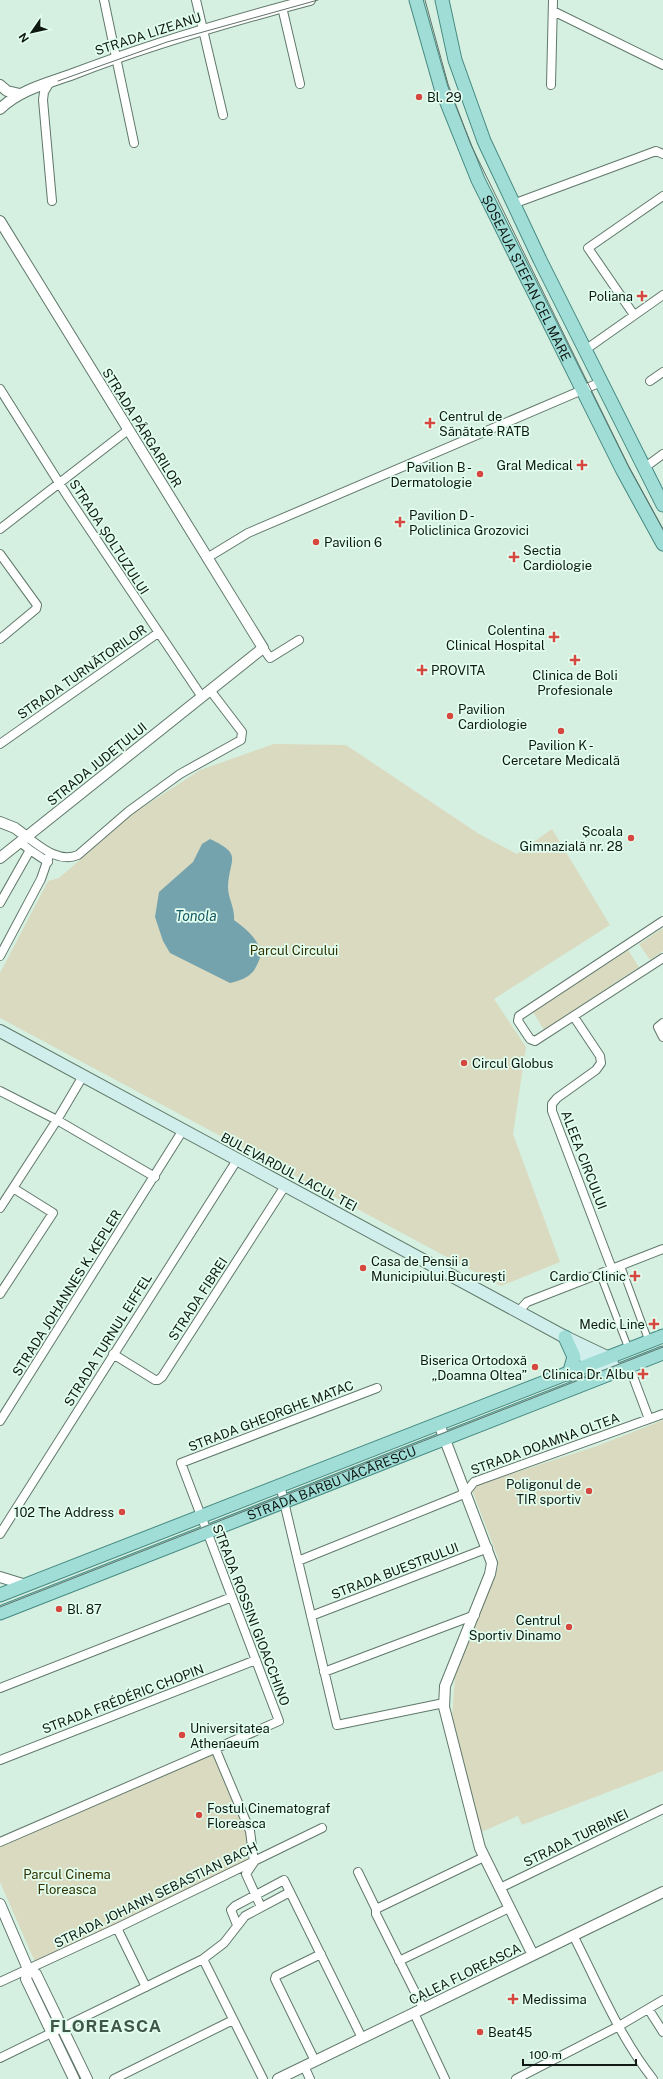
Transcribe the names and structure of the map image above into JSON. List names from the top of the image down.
{
  "streets": {
    "main road": ["ȘOSEAUA ȘTEFAN CEL MARE", "BULEVARDUL LACUL TEI", "STRADA BARBU VĂCĂRESCU"],
    "street": [
      "STRADA LIZEANU",
      "STRADA PÂRGARILOR",
      "STRADA ȘOLTUZULUI",
      "STRADA TURNĂTORILOR",
      "STRADA JUDEȚULUI",
      "ALEEA CIRCULUI",
      "STRADA JOHANNES K. KEPLER",
      "STRADA FIBREI",
      "STRADA TURNUL EIFFEL",
      "STRADA GHEORGHE MATAC",
      "STRADA DOAMNA OLTEA",
      "STRADA BUESTRULUI",
      "STRADA ROSSINI GIOACCHINO",
      "STRADA FRÉDÉRIC CHOPIN",
      "STRADA TURBINEI",
      "STRADA JOHANN SEBASTIAN BACH",
      "CALEA FLOREASCA"
    ]
  },
  "crossings": [
    ["STRADA PÂRGARILOR", "STRADA JUDEȚULUI"],
    ["STRADA ȘOLTUZULUI", "STRADA TURNĂTORILOR"],
    ["STRADA ȘOLTUZULUI", "STRADA JUDEȚULUI"],
    ["BULEVARDUL LACUL TEI", "STRADA JOHANNES K. KEPLER"],
    ["BULEVARDUL LACUL TEI", "STRADA FIBREI"],
    ["BULEVARDUL LACUL TEI", "STRADA TURNUL EIFFEL"],
    ["BULEVARDUL LACUL TEI", "STRADA BARBU VĂCĂRESCU"],
    ["STRADA FIBREI", "STRADA TURNUL EIFFEL"],
    ["STRADA GHEORGHE MATAC", "STRADA BARBU VĂCĂRESCU"],
    ["STRADA GHEORGHE MATAC", "STRADA ROSSINI GIOACCHINO"],
    ["STRADA BARBU VĂCĂRESCU", "STRADA ROSSINI GIOACCHINO"],
    ["STRADA ROSSINI GIOACCHINO", "STRADA FRÉDÉRIC CHOPIN"]
  ],
  "districts": ["FLOREASCA"],
  "water": ["Tonola"],
  "parks": ["Parcul Circului", "Parcul Cinema Floreasca"],
  "places": {
    "other": [
      "Bl. 29",
      "Pavilion B - Dermatologie",
      "Pavilion 6",
      "Pavilion Cardiologie",
      "Pavilion K - Cercetare Medicală",
      "Școala Gimnazială nr. 28",
      "Circul Globus",
      "Casa de Pensii a Municipiului București",
      "Biserica Ortodoxă „Doamna Oltea”",
      "Poligonul de TIR sportiv",
      "102 The Address",
      "Bl. 87",
      "Centrul Sportiv Dinamo",
      "Universitatea Athenaeum",
      "Fostul Cinematograf Floreasca",
      "Beat45"
    ],
    "health": [
      "Poliana",
      "Centrul de Sănătate RATB",
      "Gral Medical",
      "Pavilion D - Policlinica Grozovici",
      "Sectia Cardiologie",
      "Colentina Clinical Hospital",
      "Clinica de Boli Profesionale",
      "PROVITA",
      "Cardio Clinic",
      "Medic Line",
      "Clinica Dr. Albu",
      "Medissima"
    ]
  },
  "scale_bar": "100 m",
  "north": "bottom left"
}
